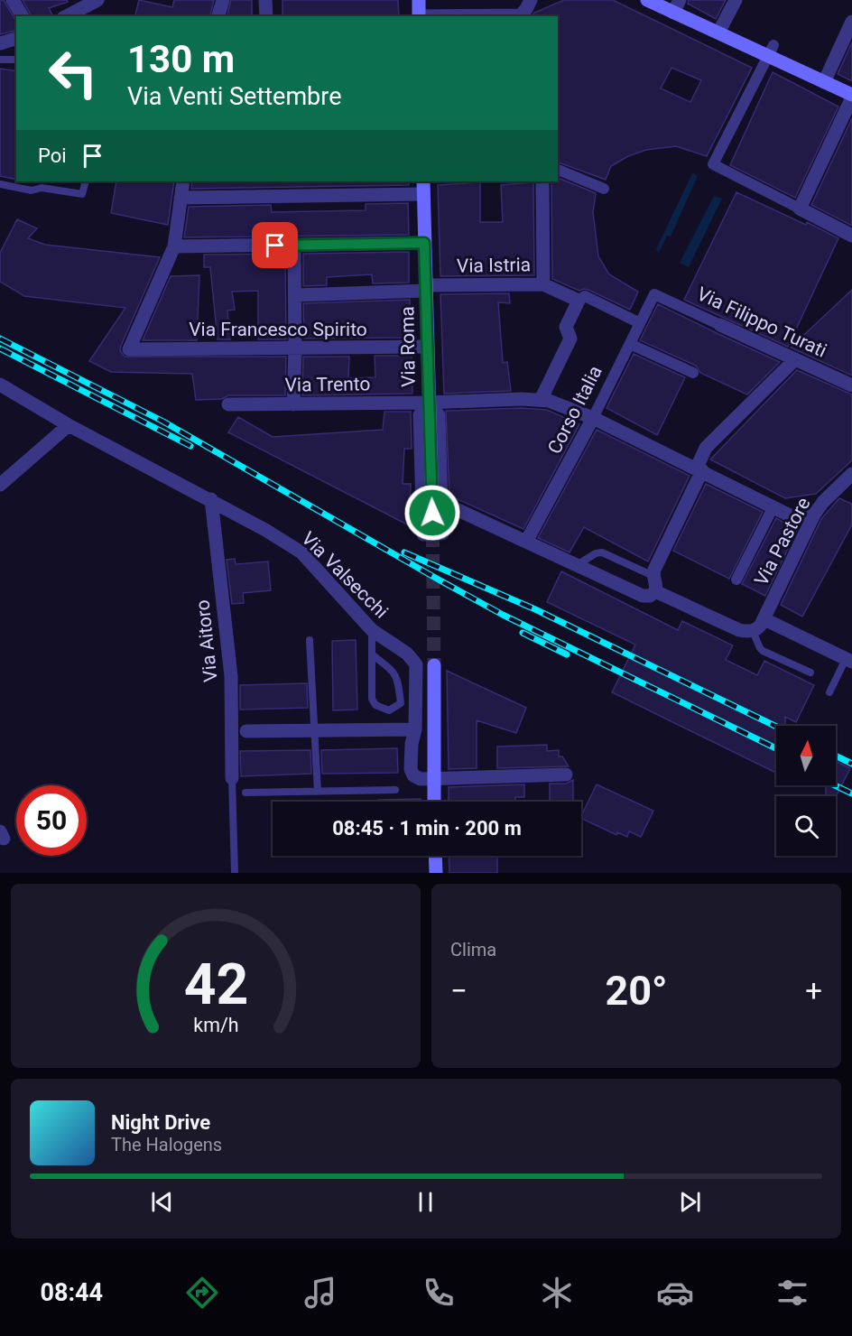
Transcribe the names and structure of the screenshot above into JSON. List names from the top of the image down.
{
  "streets": {
    "main road": ["Via Roma"],
    "street": [
      "Via Istria",
      "Via Filippo Turati",
      "Via Francesco Spirito",
      "Via Trento",
      "Corso Italia",
      "Via Pastore",
      "Via Valsecchi",
      "Via Aitoro"
    ]
  },
  "crossings": [
    ["Via Istria", "Via Roma"],
    ["Via Filippo Turati", "Corso Italia"],
    ["Via Francesco Spirito", "Via Roma"],
    ["Via Roma", "Via Trento"],
    ["Via Valsecchi", "Via Aitoro"]
  ],
  "north": "top",
  "page": {
    "turn": ["130 m", "Via Venti Settembre"],
    "then": "Poi",
    "limit": "50",
    "trip": "08:45 · 1 min · 200 m",
    "tile": "Clima",
    "heat": ["−", "20°", "+"],
    "song": ["Night Drive", "The Halogens"],
    "tabs": "08:44",
    "gauge": ["42", "km/h"]
  }
}
